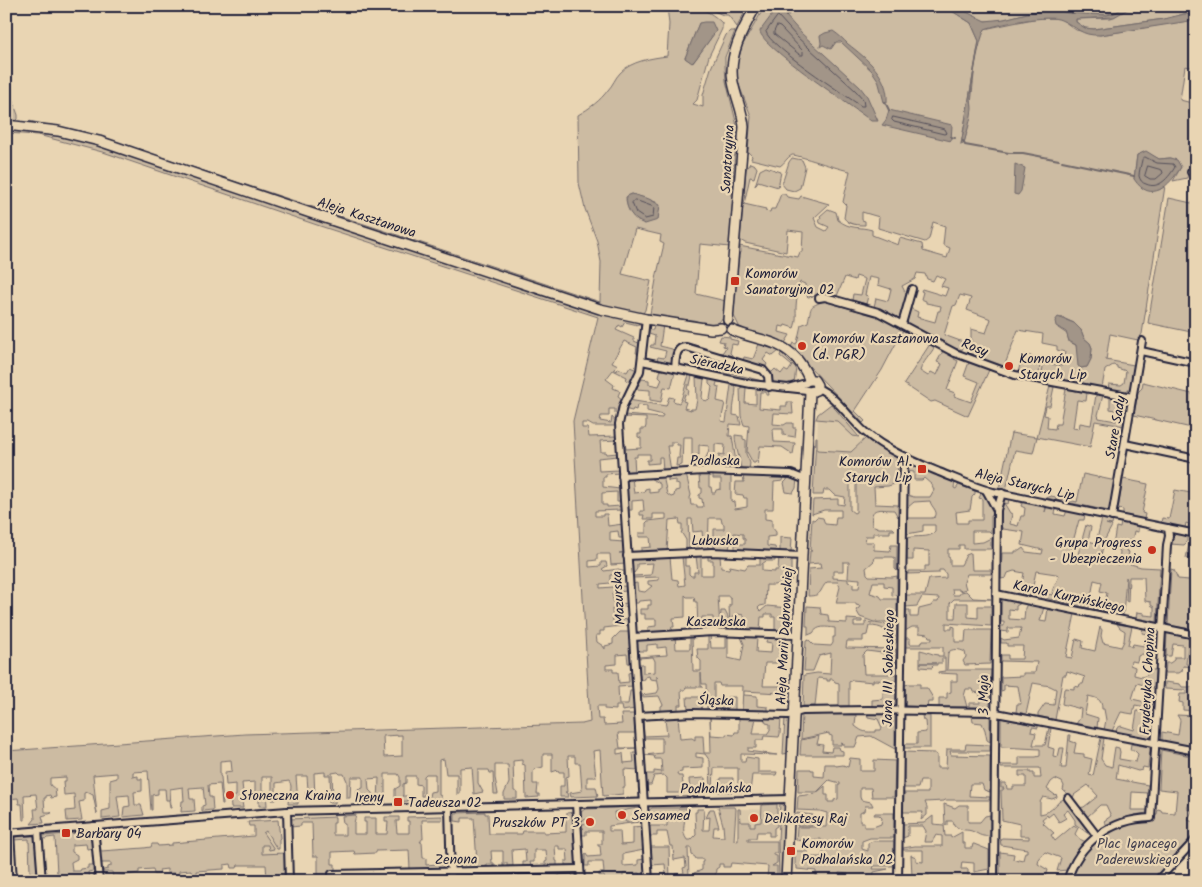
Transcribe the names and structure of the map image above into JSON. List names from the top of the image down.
{
  "streets": {
    "street": [
      "Sanatoryjna",
      "Aleja Kasztanowa",
      "Rosy",
      "Sieradzka",
      "Stare Sady",
      "Podlaska",
      "Aleja Starych Lip",
      "Lubuska",
      "Karola Kurpińskiego",
      "Mazurska",
      "Kaszubska",
      "Aleja Marii Dąbrowskiej",
      "Jana III Sobieskiego",
      "Fryderyka Chopina",
      "3 Maja",
      "Śląska",
      "Podhalańska",
      "Ireny",
      "Zenona"
    ]
  },
  "crossings": [
    ["Sanatoryjna", "Aleja Kasztanowa"],
    ["Aleja Kasztanowa", "Mazurska"],
    ["Rosy", "Stare Sady"],
    ["Sieradzka", "Aleja Starych Lip"],
    ["Sieradzka", "Mazurska"],
    ["Sieradzka", "Aleja Marii Dąbrowskiej"],
    ["Stare Sady", "Aleja Starych Lip"],
    ["Podlaska", "Mazurska"],
    ["Podlaska", "Aleja Marii Dąbrowskiej"],
    ["Aleja Starych Lip", "Aleja Marii Dąbrowskiej"],
    ["Aleja Starych Lip", "Jana III Sobieskiego"],
    ["Aleja Starych Lip", "Fryderyka Chopina"],
    ["Aleja Starych Lip", "3 Maja"],
    ["Lubuska", "Mazurska"],
    ["Lubuska", "Aleja Marii Dąbrowskiej"],
    ["Karola Kurpińskiego", "Fryderyka Chopina"],
    ["Karola Kurpińskiego", "3 Maja"],
    ["Mazurska", "Kaszubska"],
    ["Mazurska", "Śląska"],
    ["Mazurska", "Podhalańska"],
    ["Mazurska", "Ireny"],
    ["Kaszubska", "Aleja Marii Dąbrowskiej"],
    ["Aleja Marii Dąbrowskiej", "Śląska"],
    ["Aleja Marii Dąbrowskiej", "Podhalańska"],
    ["Jana III Sobieskiego", "Śląska"],
    ["Fryderyka Chopina", "Śląska"],
    ["3 Maja", "Śląska"],
    ["Podhalańska", "Ireny"]
  ],
  "parks": ["Plac Ignacego Paderewskiego"],
  "places": {
    "transit": [
      "Komorów Sanatoryjna 02",
      "Komorów Al. Starych Lip",
      "Tadeusza 02",
      "Barbary 04",
      "Komorów Podhalańska 02"
    ],
    "other": [
      "Komorów Kasztanowa (d. PGR)",
      "Komorów Starych Lip",
      "Grupa Progress - Ubezpieczenia",
      "Słoneczna Kraina",
      "Sensamed",
      "Delikatesy Raj",
      "Pruszków PT 3"
    ]
  }
}
